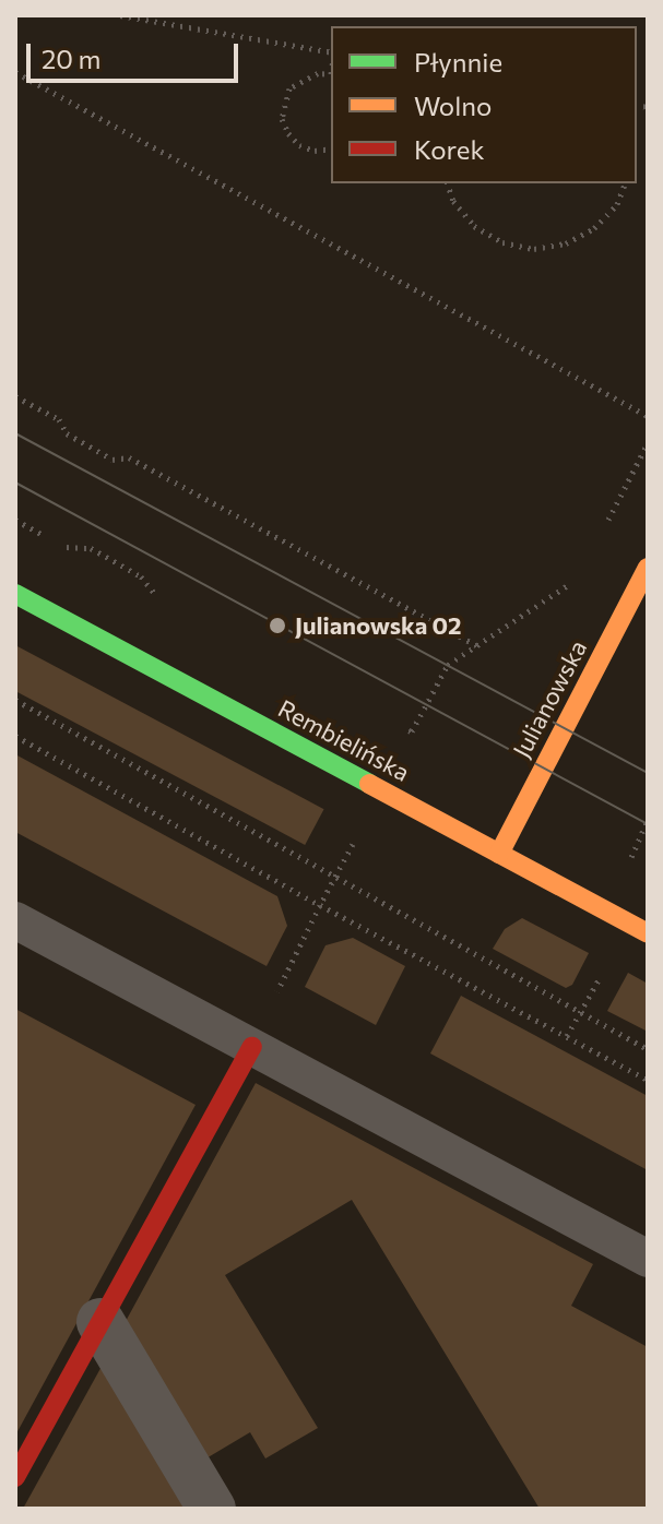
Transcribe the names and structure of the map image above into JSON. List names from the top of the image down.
{
  "streets": {
    "street": ["Julianowska", "Rembielińska"]
  },
  "crossings": [
    ["Julianowska", "Rembielińska"]
  ],
  "places": ["Julianowska 02"],
  "legend": ["Płynnie", "Wolno", "Korek"],
  "scale_bar": "20 m"
}
